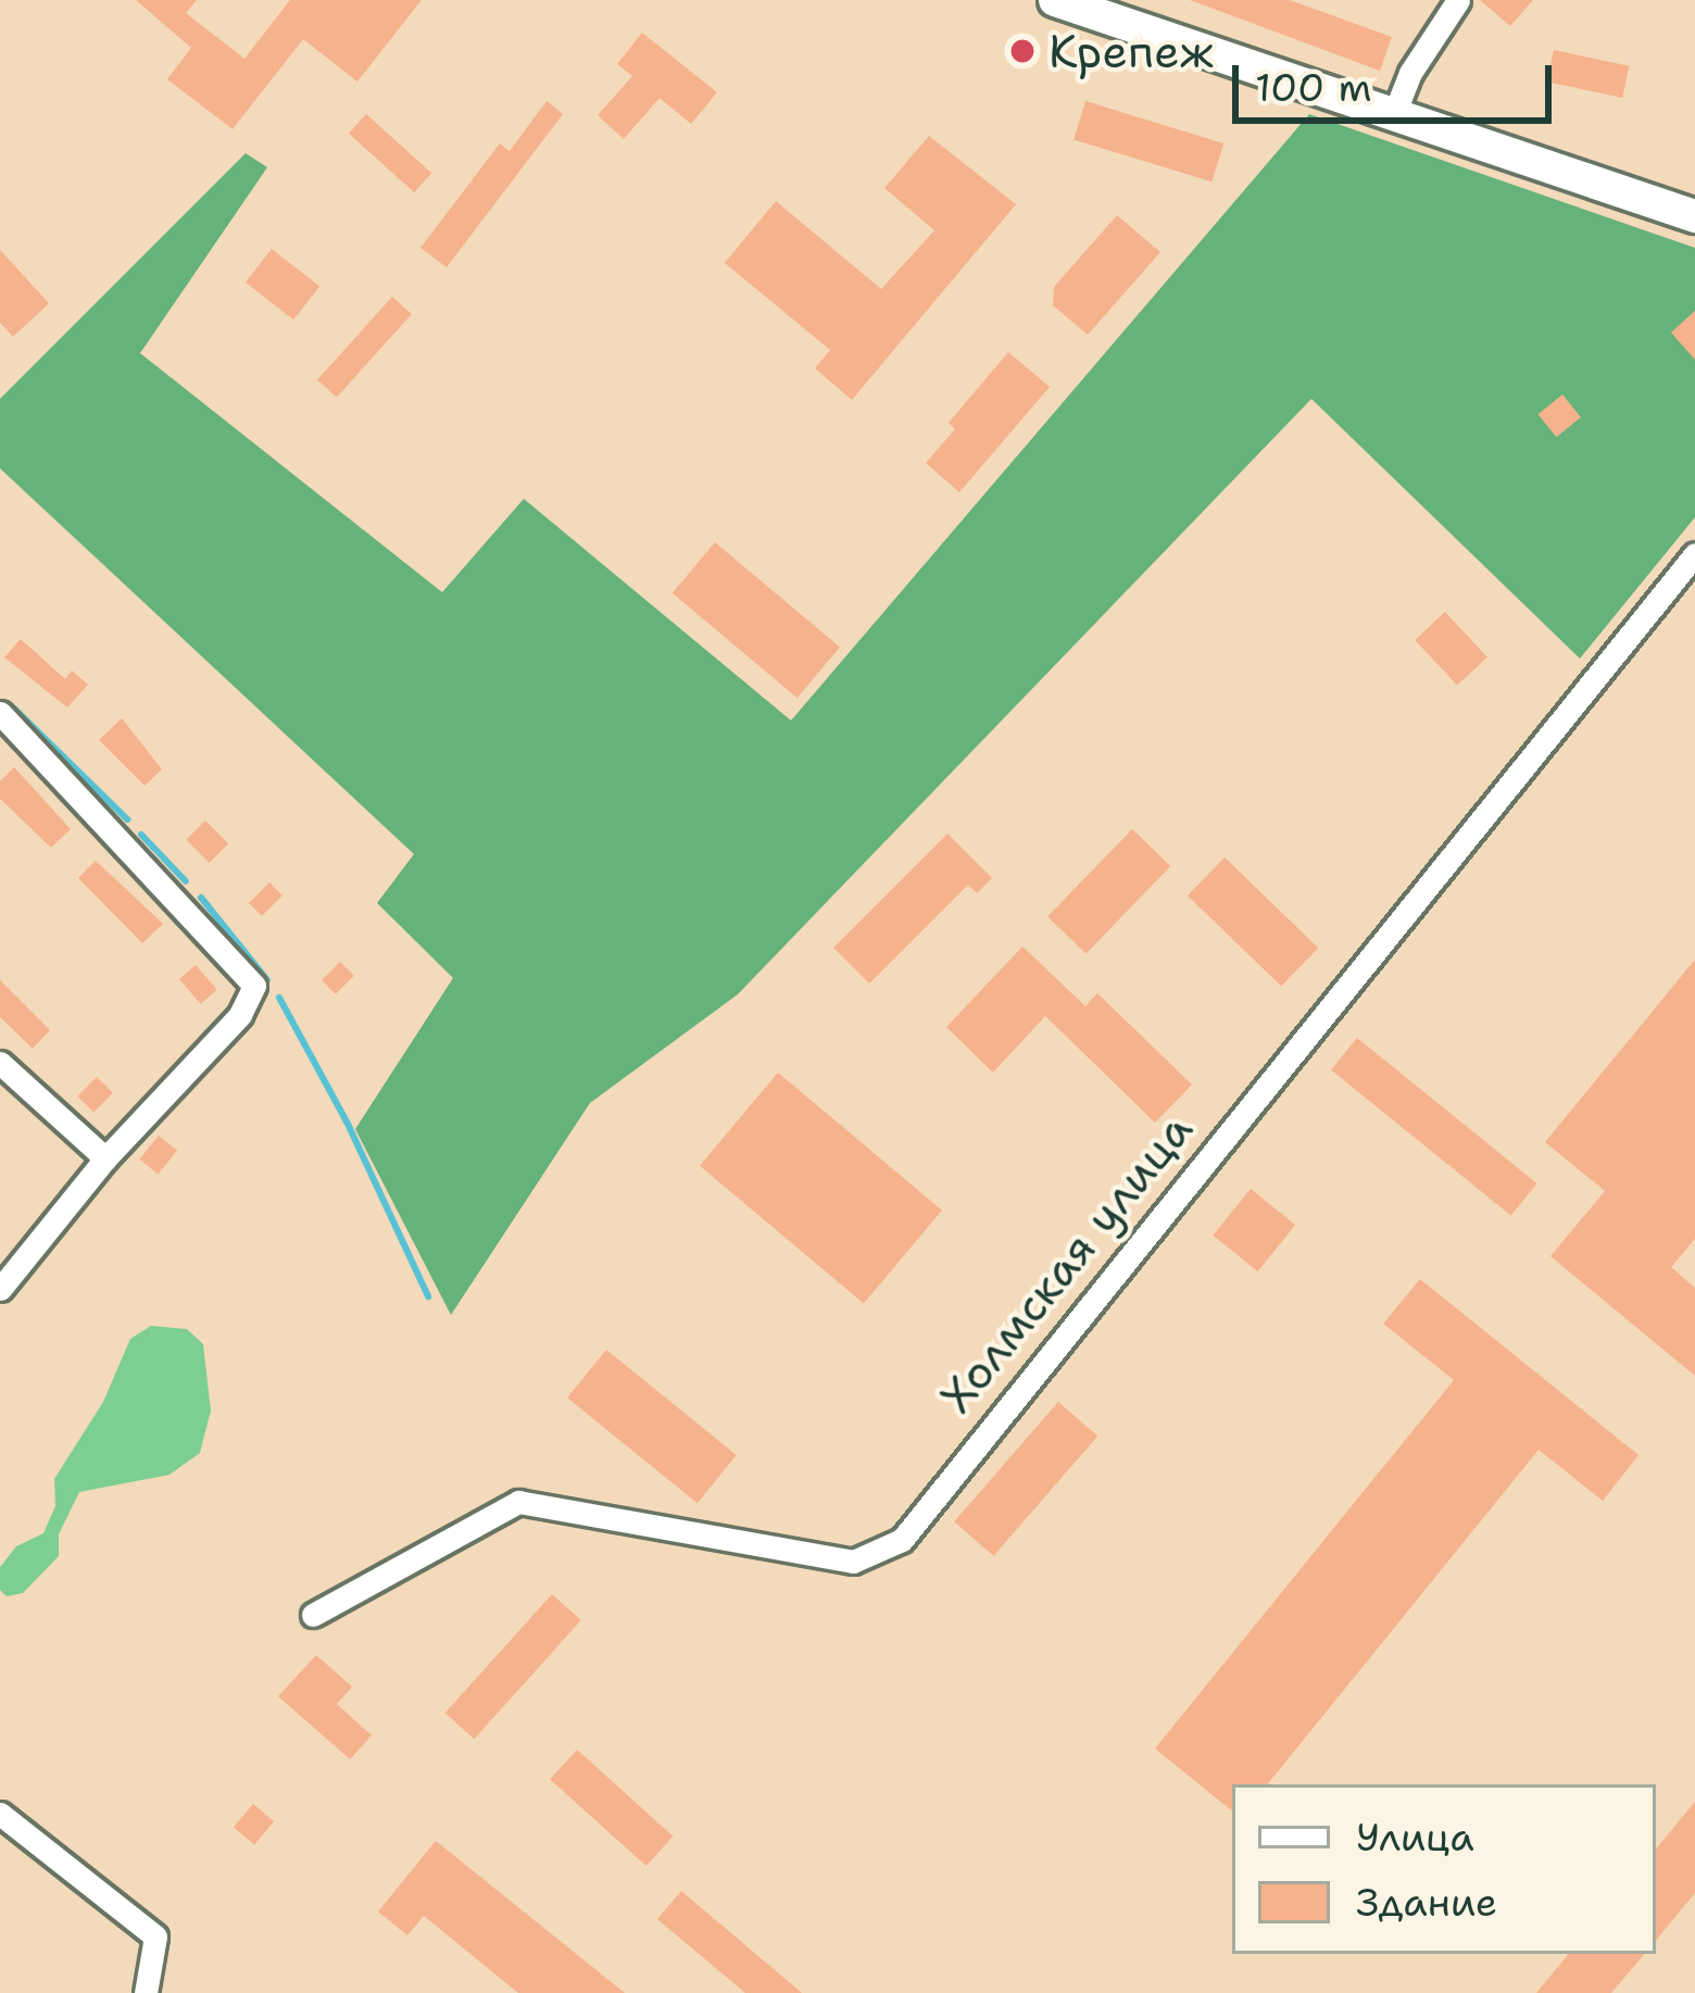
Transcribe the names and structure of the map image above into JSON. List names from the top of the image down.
{
  "streets": {
    "street": ["Холмская улица"]
  },
  "places": ["Крепеж"],
  "legend": ["Улица", "Здание"],
  "scale_bar": "100 m"
}
